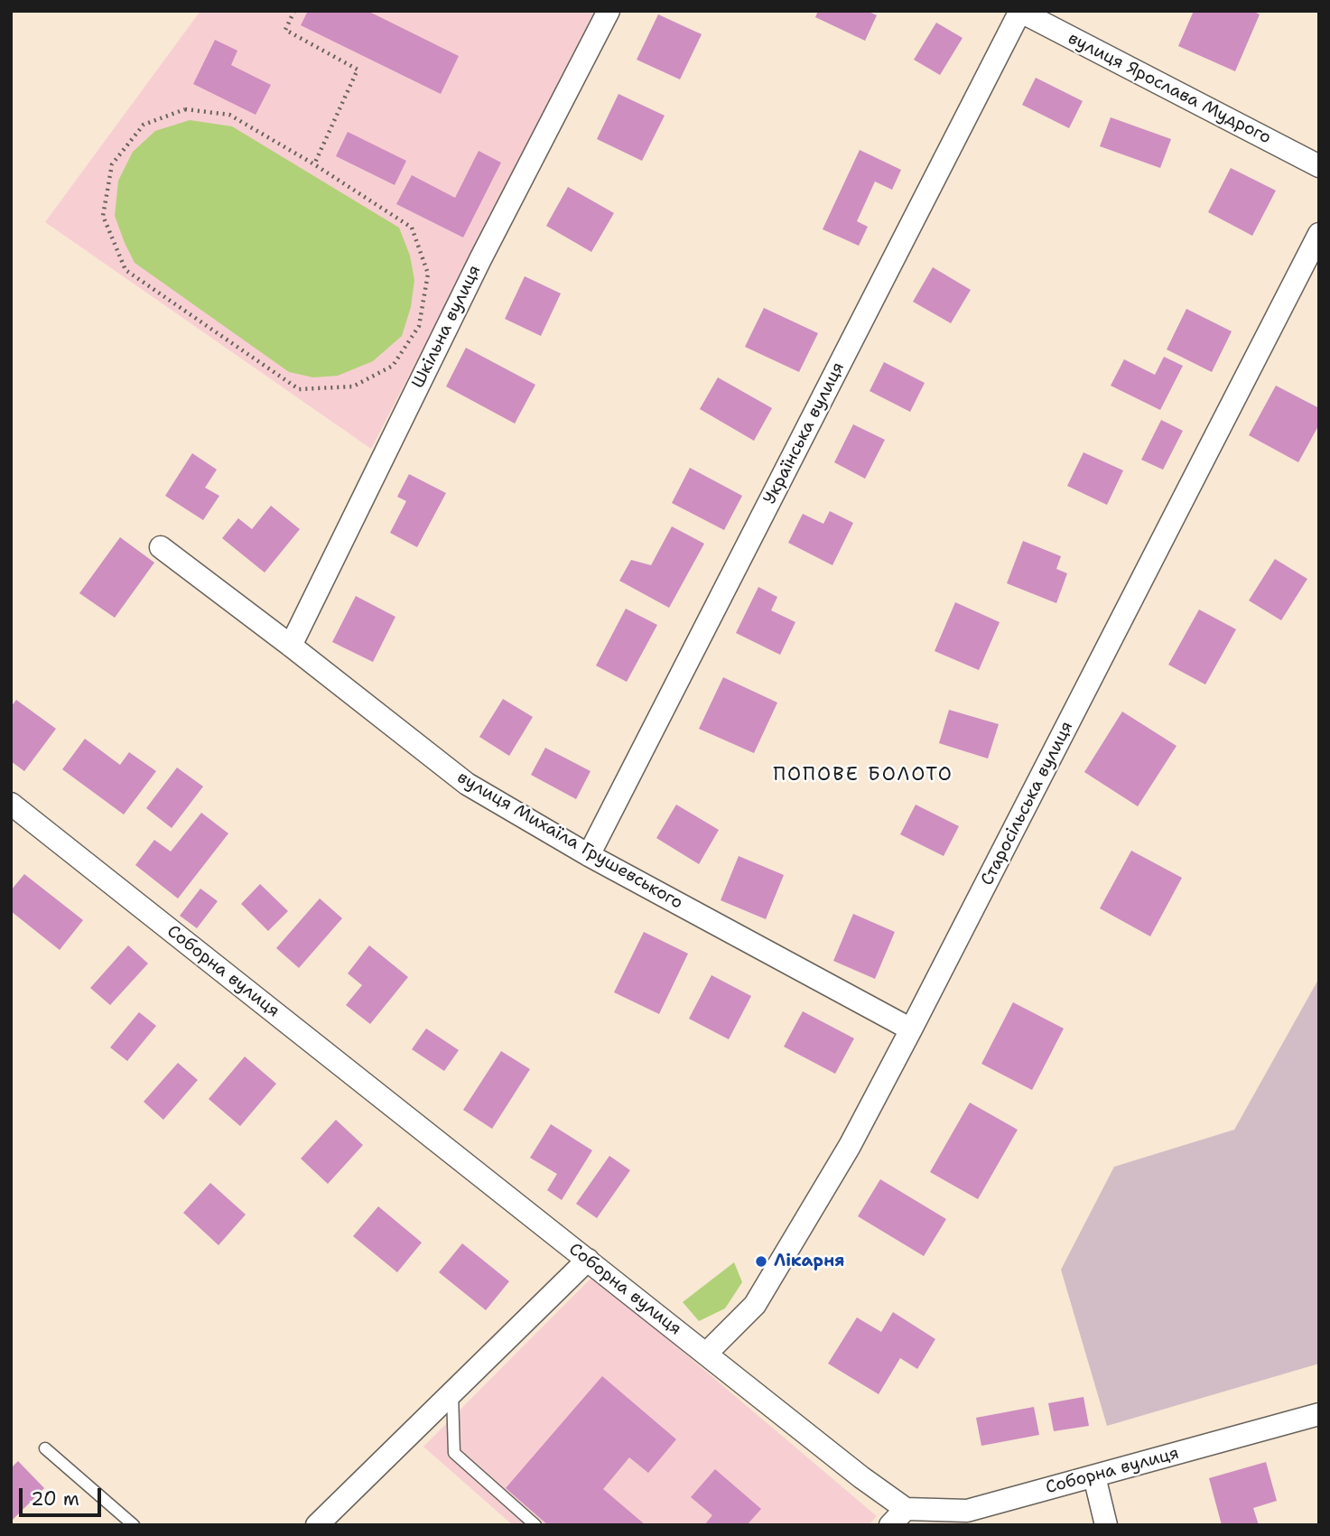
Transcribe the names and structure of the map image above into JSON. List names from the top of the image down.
{
  "streets": {
    "street": [
      "вулиця Ярослава Мудрого",
      "Шкільна вулиця",
      "Українська вулиця",
      "Старосільська вулиця",
      "вулиця Михаїла Грушевського",
      "Соборна вулиця"
    ]
  },
  "crossings": [
    ["вулиця Ярослава Мудрого", "Українська вулиця"],
    ["Шкільна вулиця", "вулиця Михаїла Грушевського"],
    ["Українська вулиця", "вулиця Михаїла Грушевського"],
    ["Старосільська вулиця", "вулиця Михаїла Грушевського"],
    ["Старосільська вулиця", "Соборна вулиця"]
  ],
  "districts": ["ПОПОВЕ БОЛОТО"],
  "places": ["Лікарня"],
  "scale_bar": "20 m"
}
